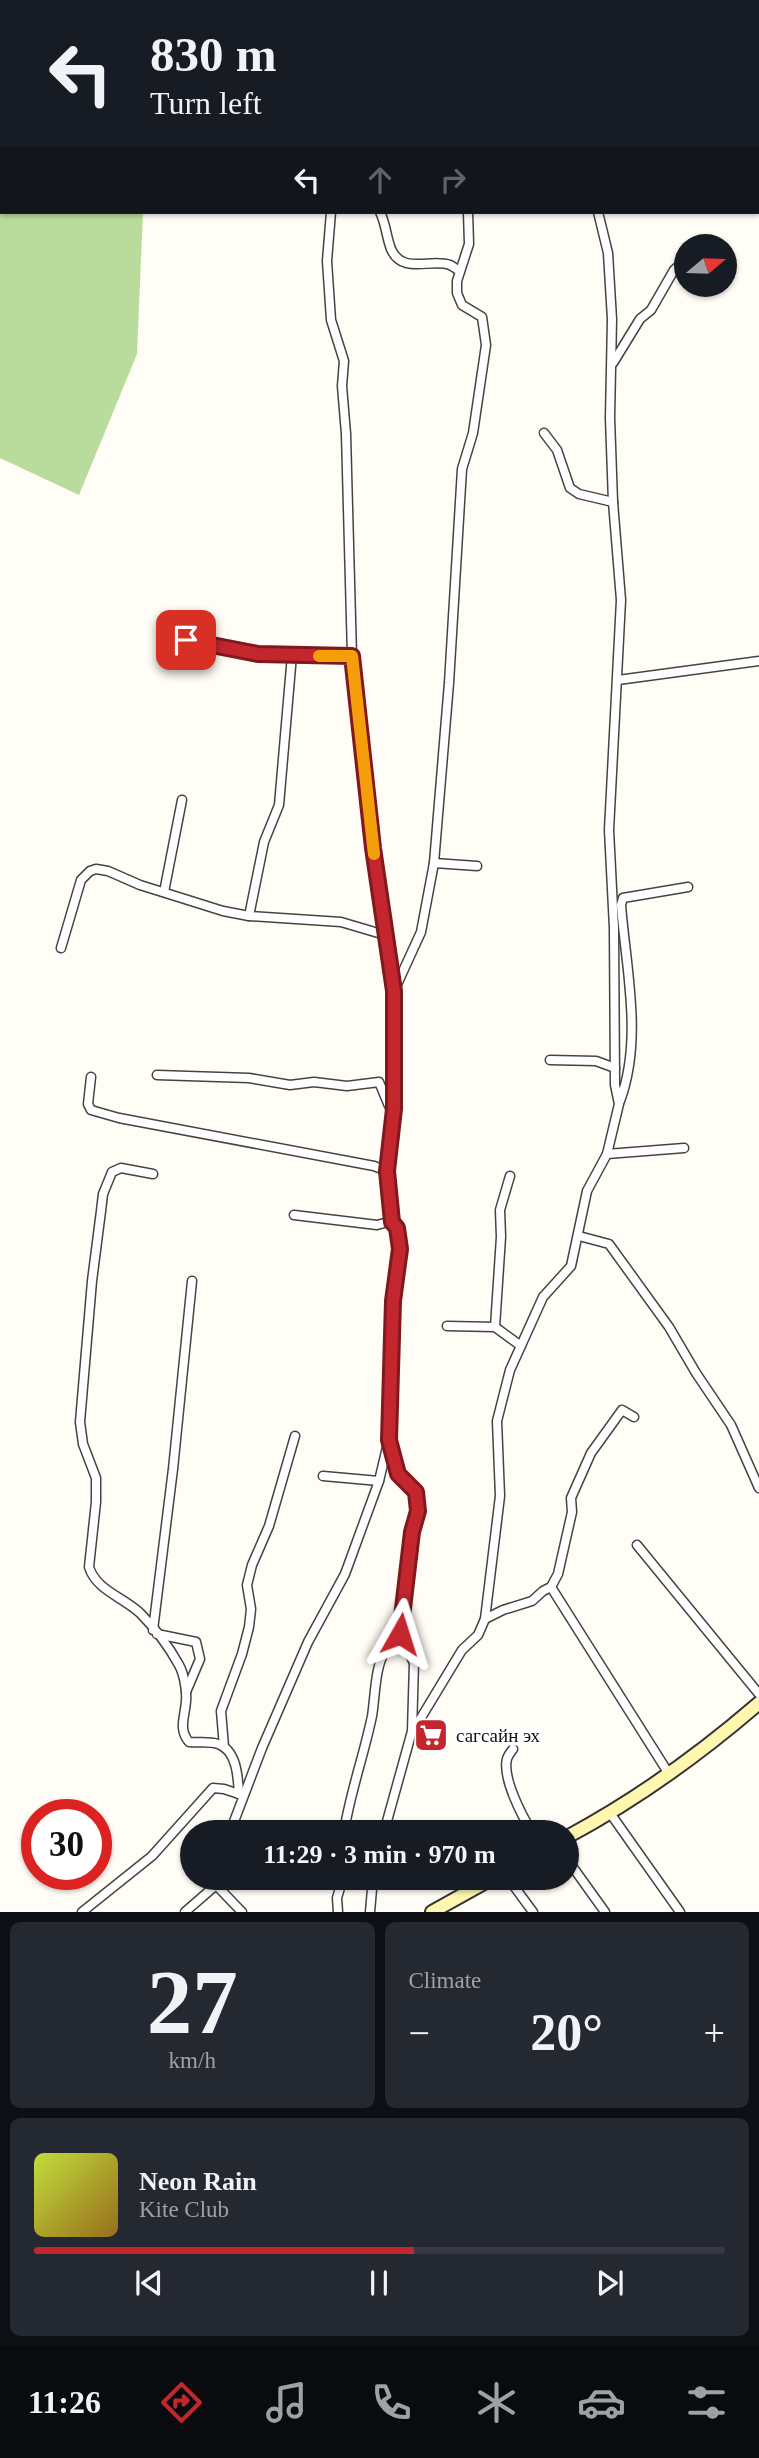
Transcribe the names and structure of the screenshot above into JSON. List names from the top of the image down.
{
  "places": {
    "supermarket": ["сагсайн эх"]
  },
  "north": "right",
  "page": {
    "turn": ["830 m", "Turn left"],
    "limit": "30",
    "trip": "11:29 · 3 min · 970 m",
    "tile": [
      ["27", "km/h"],
      "Climate"
    ],
    "heat": ["−", "20°", "+"],
    "song": ["Neon Rain", "Kite Club"],
    "tabs": "11:26"
  }
}
